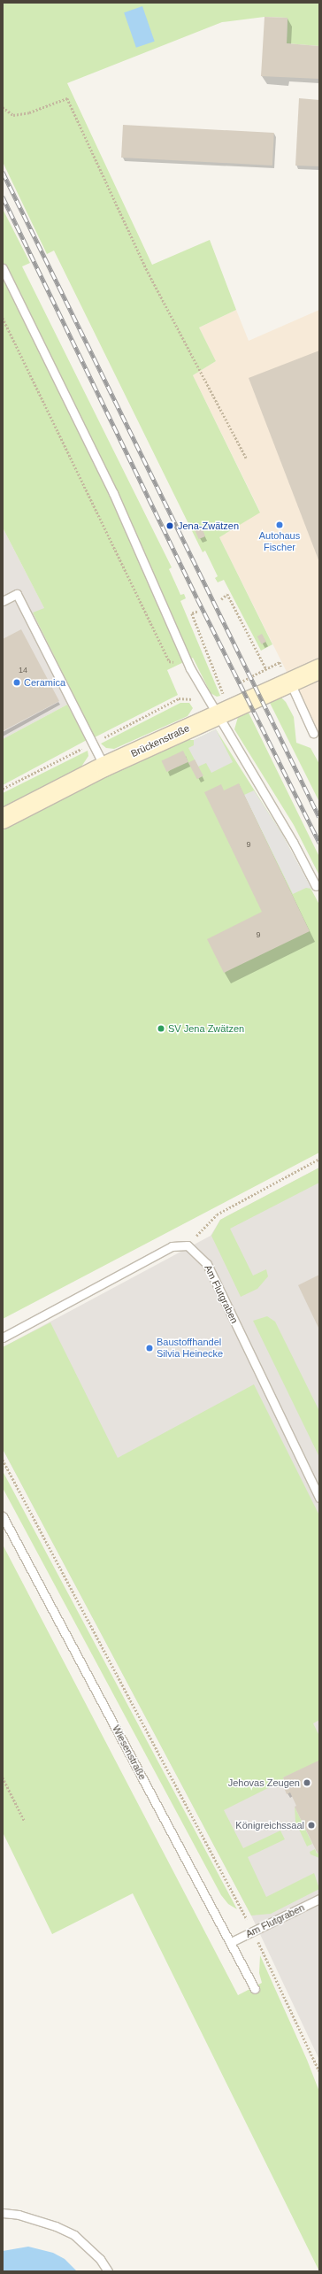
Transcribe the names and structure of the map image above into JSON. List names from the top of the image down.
{
  "streets": {
    "street": ["Brückenstraße"],
    "lane": ["Am Flutgraben", "Wiesenstraße"]
  },
  "crossings": [
    ["Am Flutgraben", "Wiesenstraße"]
  ],
  "places": [
    "Autohaus Fischer",
    "Jena-Zwätzen",
    "Ceramica",
    "SV Jena Zwätzen",
    "Baustoffhandel Silvia Heinecke",
    "Jehovas Zeugen",
    "Königreichssaal"
  ],
  "house_numbers": ["14", "9", "9"]
}
